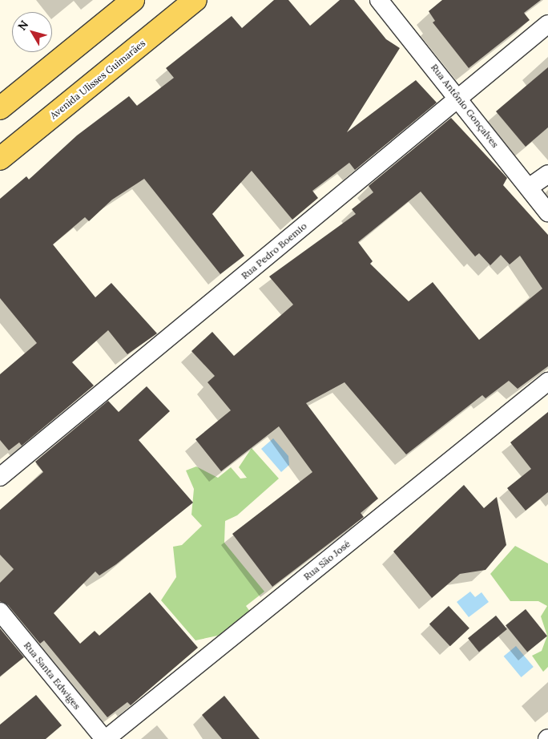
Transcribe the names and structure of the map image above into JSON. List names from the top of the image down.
{
  "streets": {
    "main road": ["Avenida Ulisses Guimarães"],
    "street": [
      "Rua Antônio Gonçalves",
      "Rua Pedro Boemio",
      "Rua São José",
      "Rua Santa Edwiges"
    ]
  },
  "crossings": [
    ["Rua Antônio Gonçalves", "Rua Pedro Boemio"],
    ["Rua São José", "Rua Santa Edwiges"]
  ],
  "north": "top left"
}
